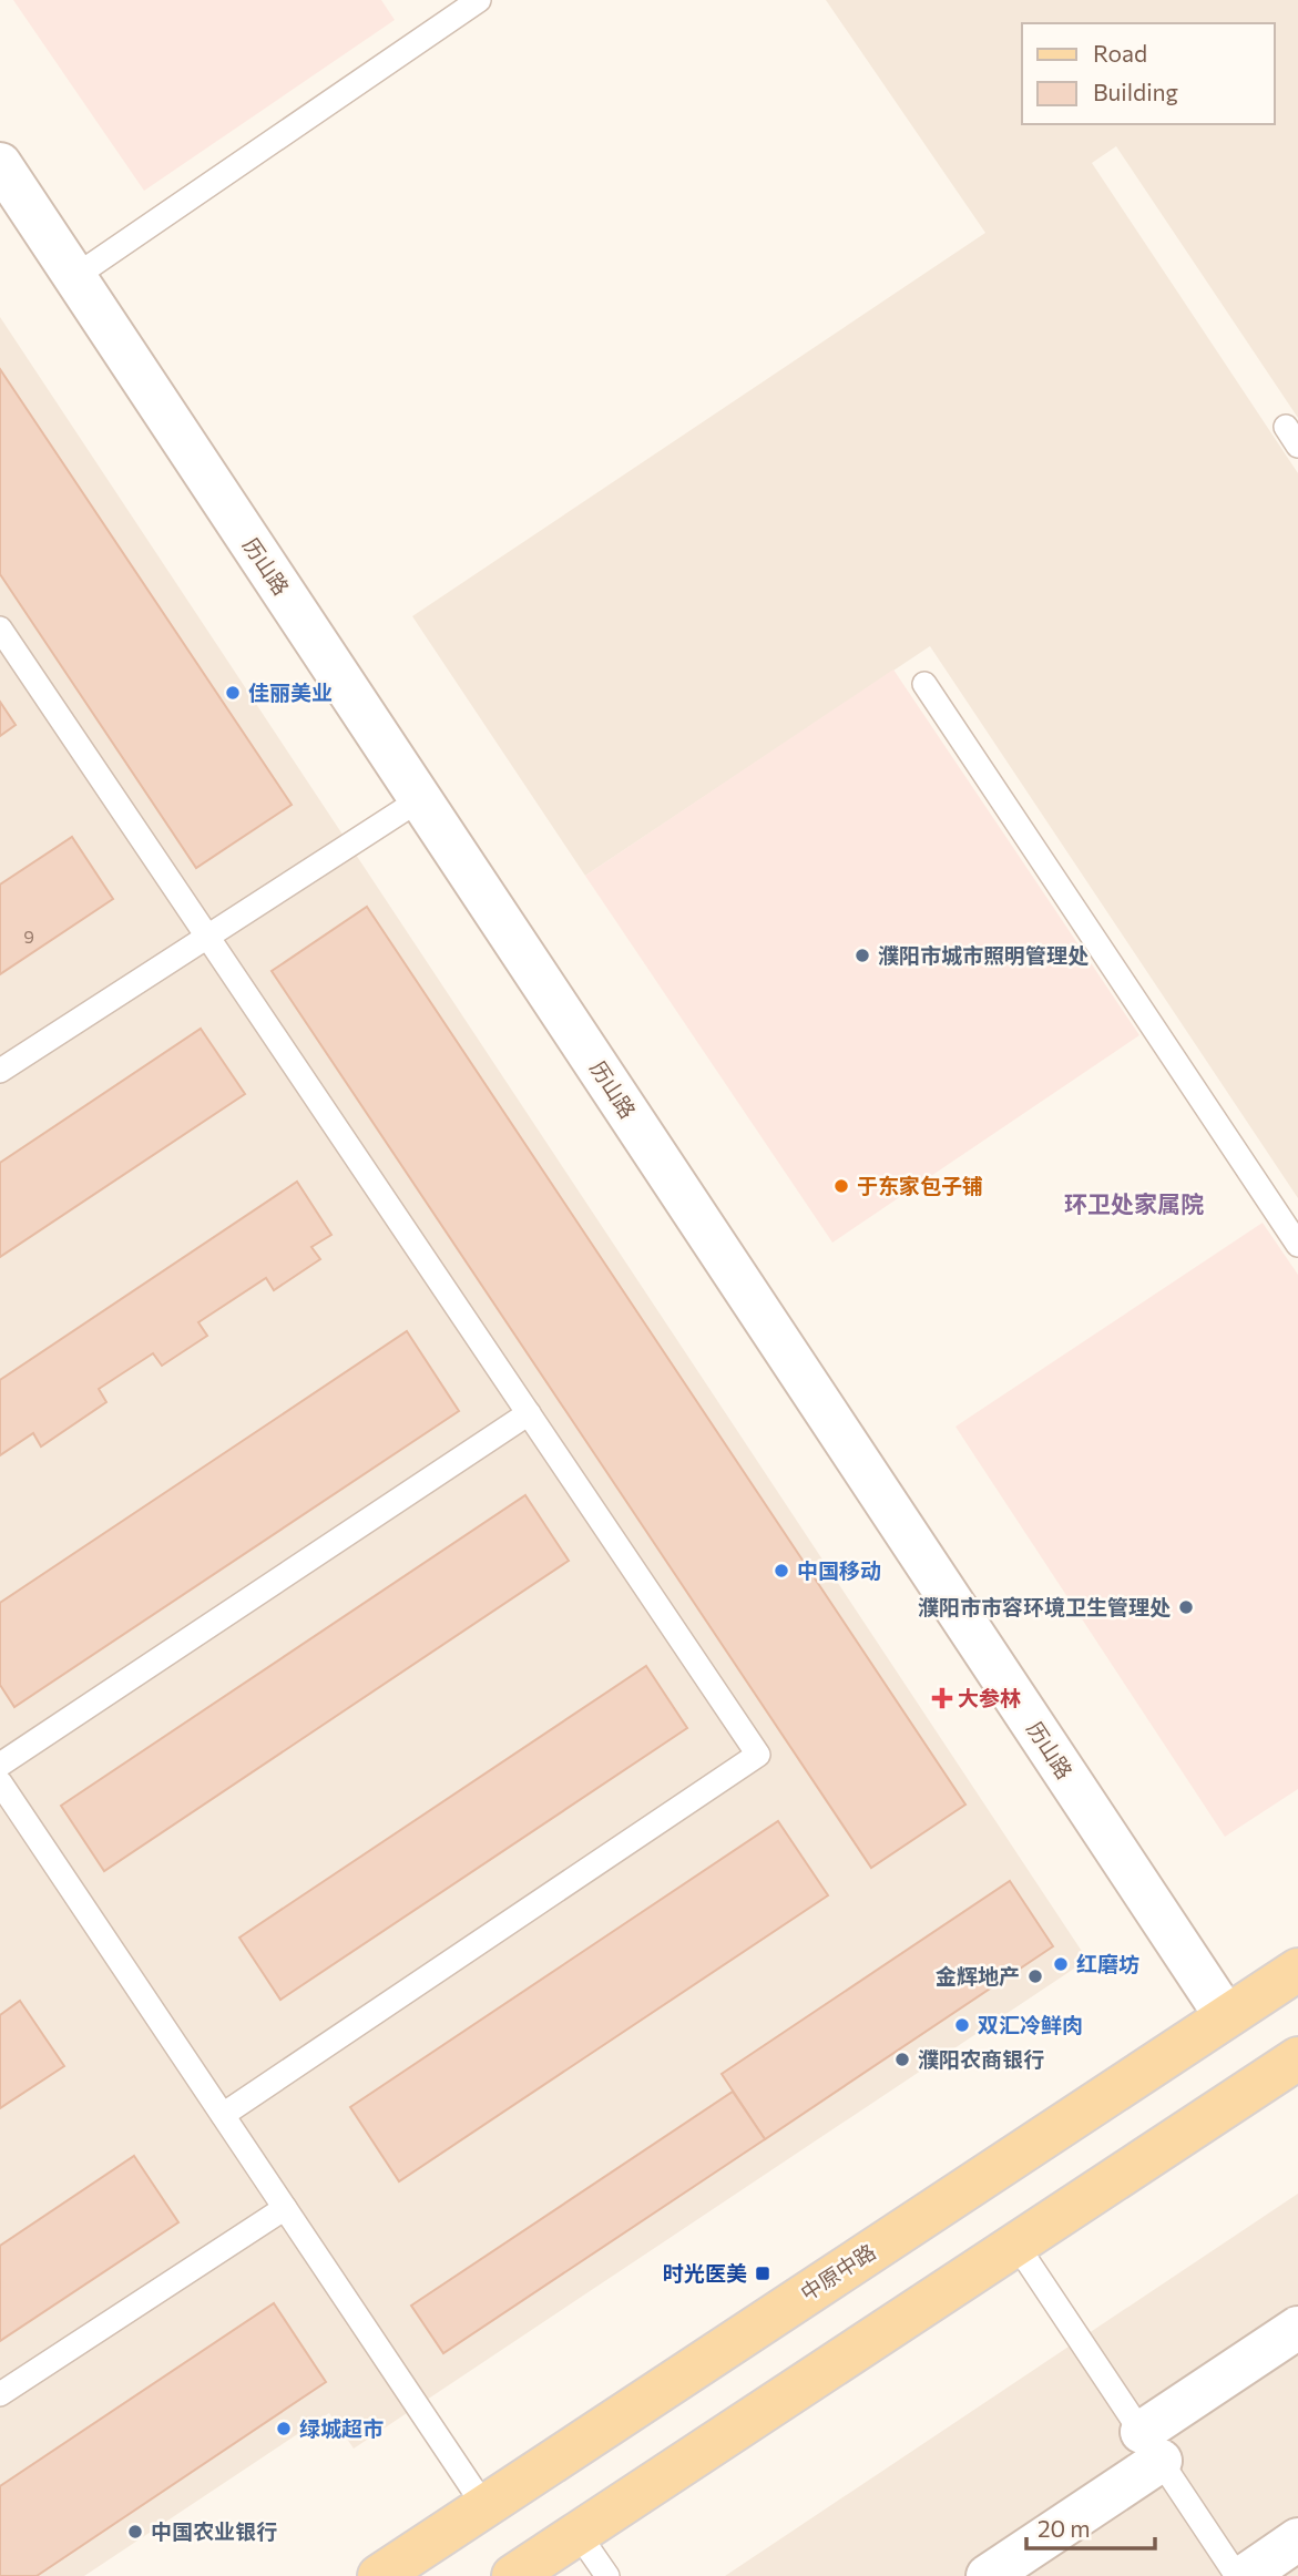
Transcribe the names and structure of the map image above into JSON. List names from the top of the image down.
{
  "streets": {
    "main road": ["中原中路"],
    "street": ["历山路"]
  },
  "crossings": [
    ["历山路", "中原中路"]
  ],
  "districts": ["环卫处家属院"],
  "places": {
    "other": [
      "佳丽美业",
      "濮阳市城市照明管理处",
      "于东家包子铺",
      "中国移动",
      "濮阳市市容环境卫生管理处",
      "红磨坊",
      "金辉地产",
      "双汇冷鲜肉",
      "濮阳农商银行",
      "绿城超市",
      "中国农业银行"
    ],
    "health": ["大参林"],
    "transit": ["时光医美"]
  },
  "house_numbers": ["9"],
  "legend": ["Road", "Building"],
  "scale_bar": "20 m"
}
